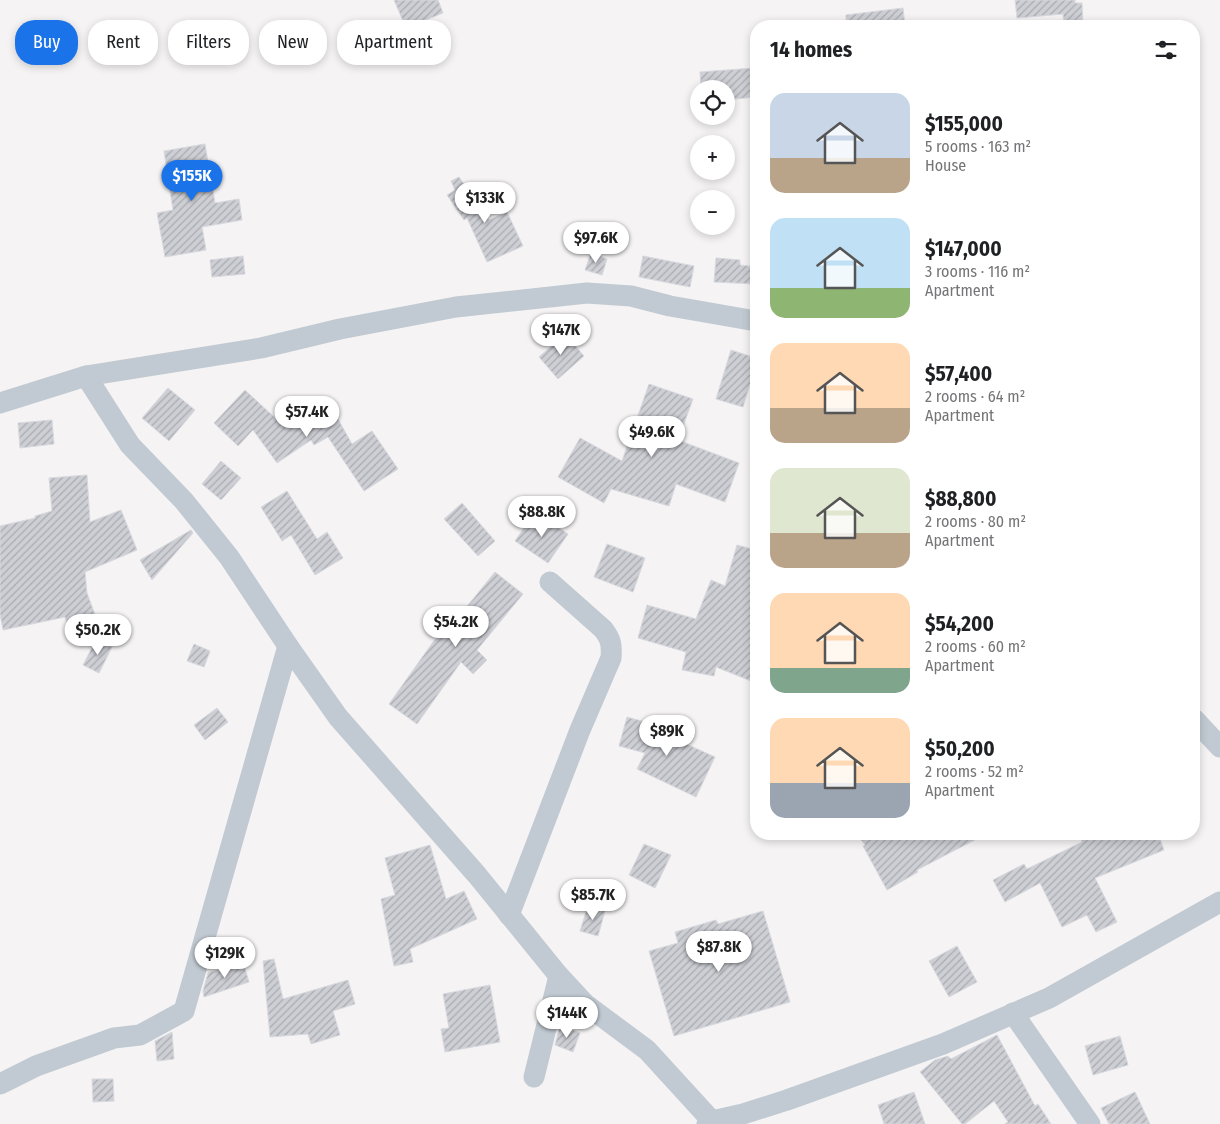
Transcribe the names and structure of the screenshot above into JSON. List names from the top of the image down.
{
  "page": {
    "chip": [
      "Buy",
      "Rent",
      "Filters",
      "New",
      "Apartment"
    ],
    "heading": "14 homes",
    "map_buttons": ["+", "−"],
    "list": [
      {
        "name": "$155,000",
        "note": "5 rooms · 163 m² · House"
      },
      {
        "name": "$147,000",
        "note": "3 rooms · 116 m² · Apartment"
      },
      {
        "name": "$57,400",
        "note": "2 rooms · 64 m² · Apartment"
      },
      {
        "name": "$88,800",
        "note": "2 rooms · 80 m² · Apartment"
      },
      {
        "name": "$54,200",
        "note": "2 rooms · 60 m² · Apartment"
      },
      {
        "name": "$50,200",
        "note": "2 rooms · 52 m² · Apartment"
      }
    ],
    "price": [
      "$155K",
      "$133K",
      "$97.6K",
      "$147K",
      "$57.4K",
      "$49.6K",
      "$88.8K",
      "$54.2K",
      "$50.2K",
      "$89K",
      "$85.7K",
      "$87.8K",
      "$129K",
      "$144K"
    ]
  }
}
